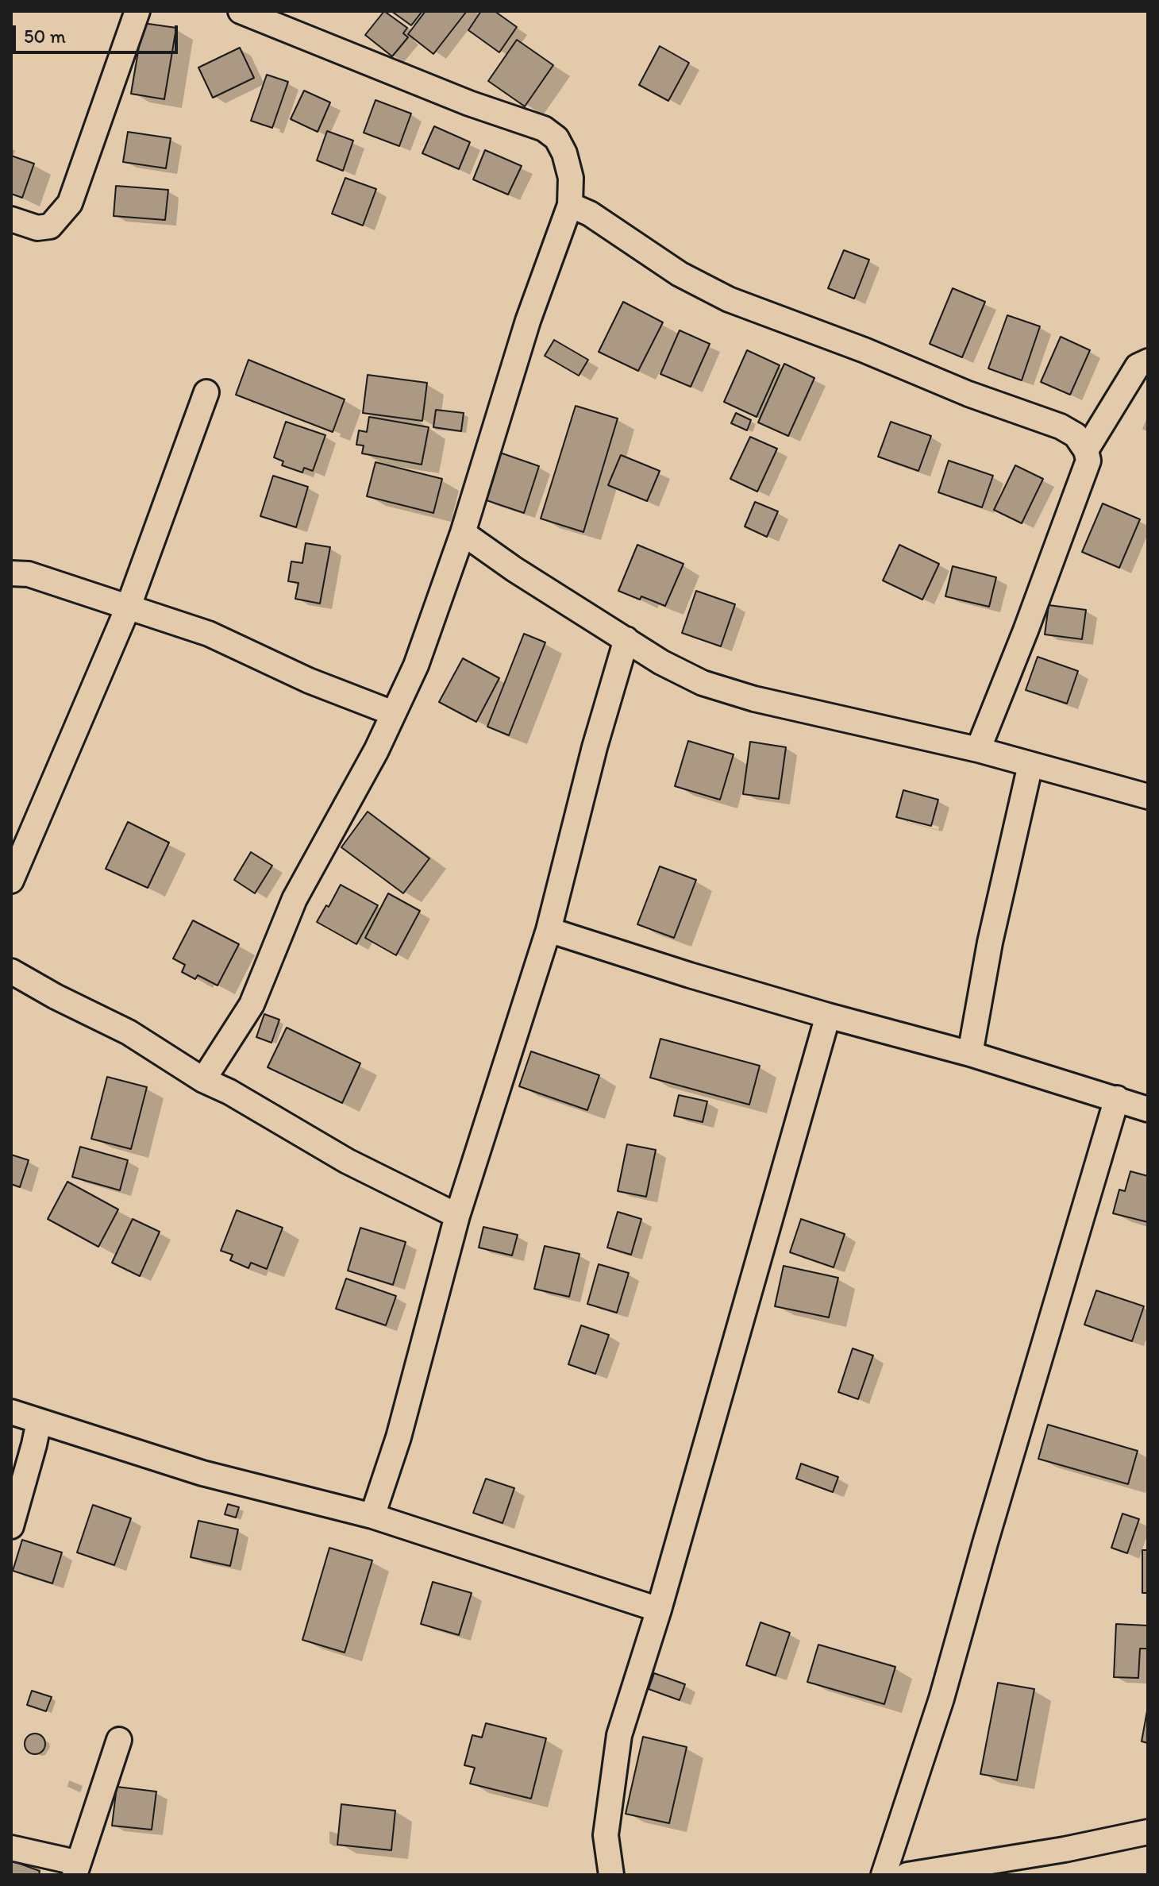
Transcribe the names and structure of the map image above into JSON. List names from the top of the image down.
{
  "scale_bar": "50 m"
}
